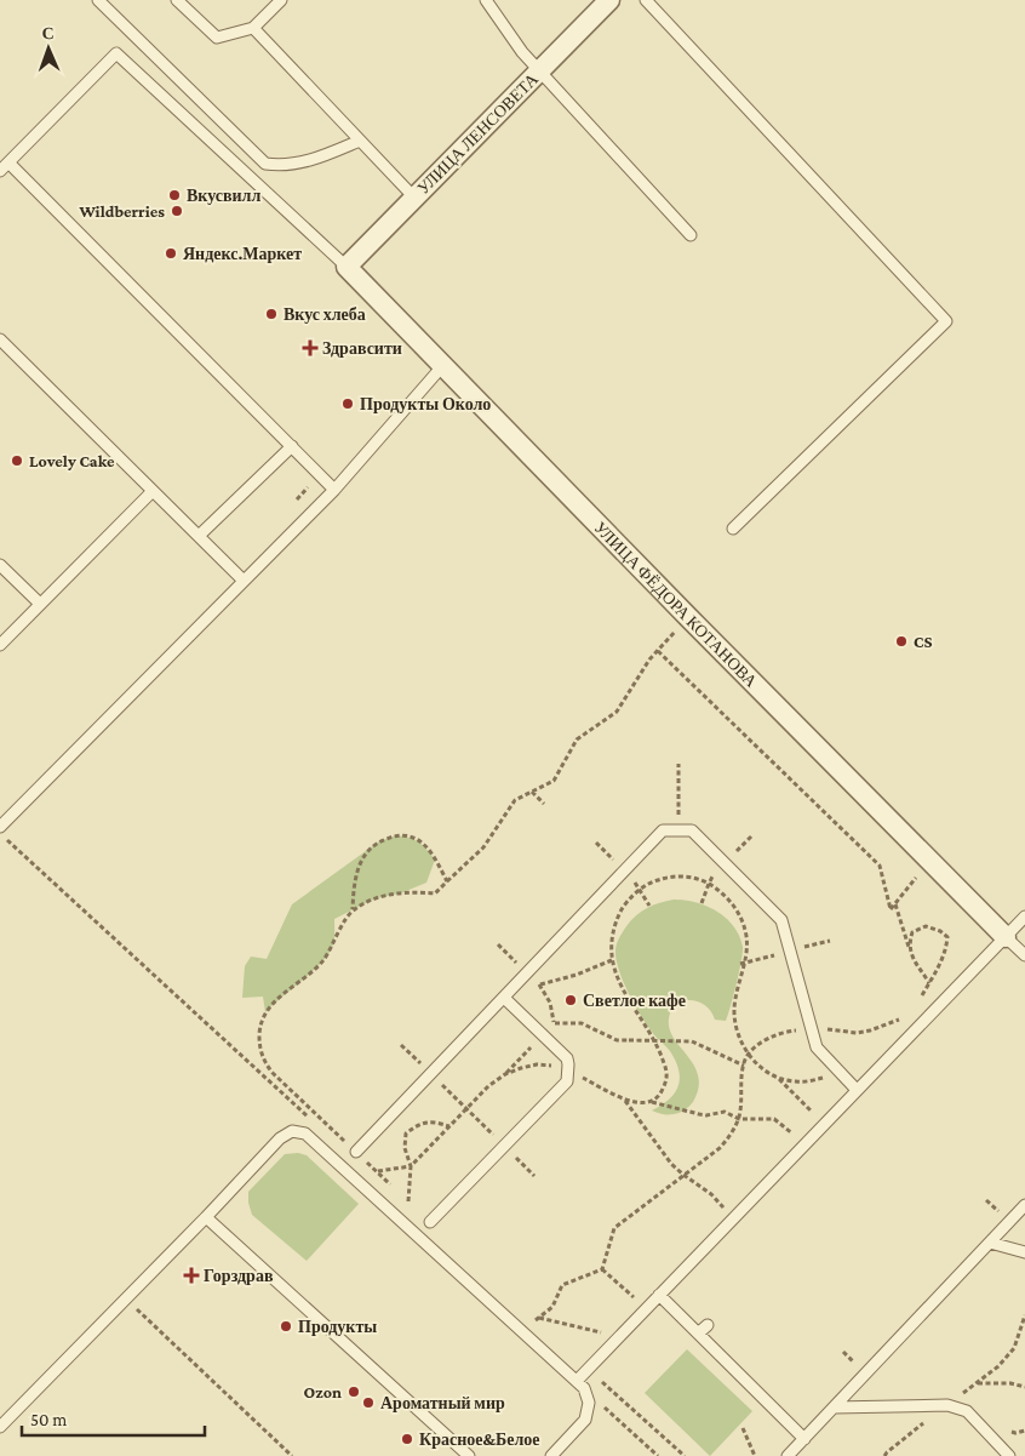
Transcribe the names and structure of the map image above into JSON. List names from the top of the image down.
{
  "streets": {
    "street": ["УЛИЦА ЛЕНСОВЕТА", "УЛИЦА ФЁДОРА КОТАНОВА"]
  },
  "crossings": [
    ["УЛИЦА ЛЕНСОВЕТА", "УЛИЦА ФЁДОРА КОТАНОВА"]
  ],
  "places": {
    "other": [
      "Вкусвилл",
      "Wildberries",
      "Яндекс.Маркет",
      "Вкус хлеба",
      "Продукты Около",
      "Lovely Cake",
      "CS",
      "Светлое кафе",
      "Продукты",
      "Ozon",
      "Ароматный мир",
      "Красное&Белое"
    ],
    "health": ["Здравсити", "Горздрав"]
  },
  "scale_bar": "50 m",
  "north": "top"
}
